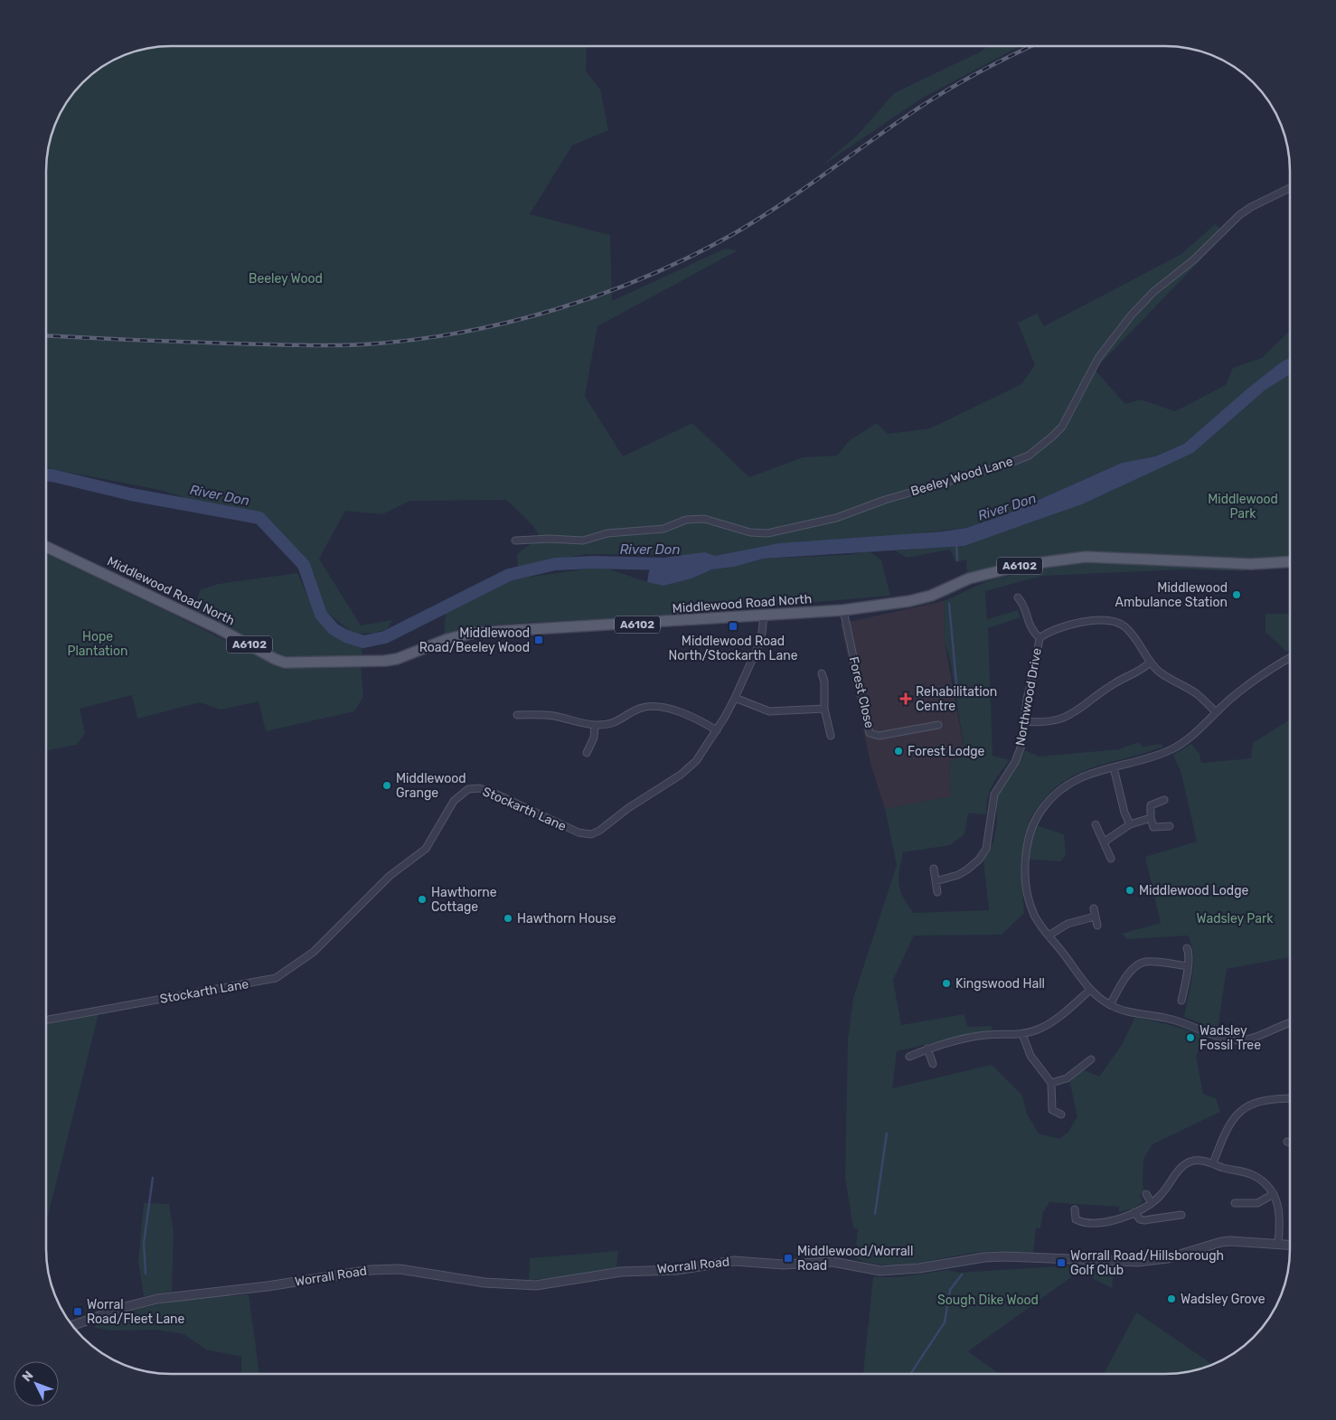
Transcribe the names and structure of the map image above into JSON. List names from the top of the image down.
{
  "streets": {
    "main road": ["A6102", "Middlewood Road North"],
    "street": [
      "Beeley Wood Lane",
      "Forest Close",
      "Northwood Drive",
      "Stockarth Lane",
      "Worrall Road"
    ]
  },
  "crossings": [
    ["Middlewood Road North", "Forest Close"],
    ["Middlewood Road North", "Stockarth Lane"]
  ],
  "water": ["River Don"],
  "parks": [
    "Beeley Wood",
    "Middlewood Park",
    "Hope Plantation",
    "Wadsley Park",
    "Sough Dike Wood"
  ],
  "places": {
    "other": [
      "Middlewood Ambulance Station",
      "Forest Lodge",
      "Middlewood Grange",
      "Middlewood Lodge",
      "Hawthorne Cottage",
      "Hawthorn House",
      "Kingswood Hall",
      "Wadsley Fossil Tree",
      "Wadsley Grove"
    ],
    "transit": [
      "Middlewood Road North/Stockarth Lane",
      "Middlewood Road/Beeley Wood",
      "Middlewood/Worrall Road",
      "Worrall Road/Hillsborough Golf Club",
      "Worral Road/Fleet Lane"
    ],
    "health": ["Rehabilitation Centre"]
  },
  "north": "top left"
}
